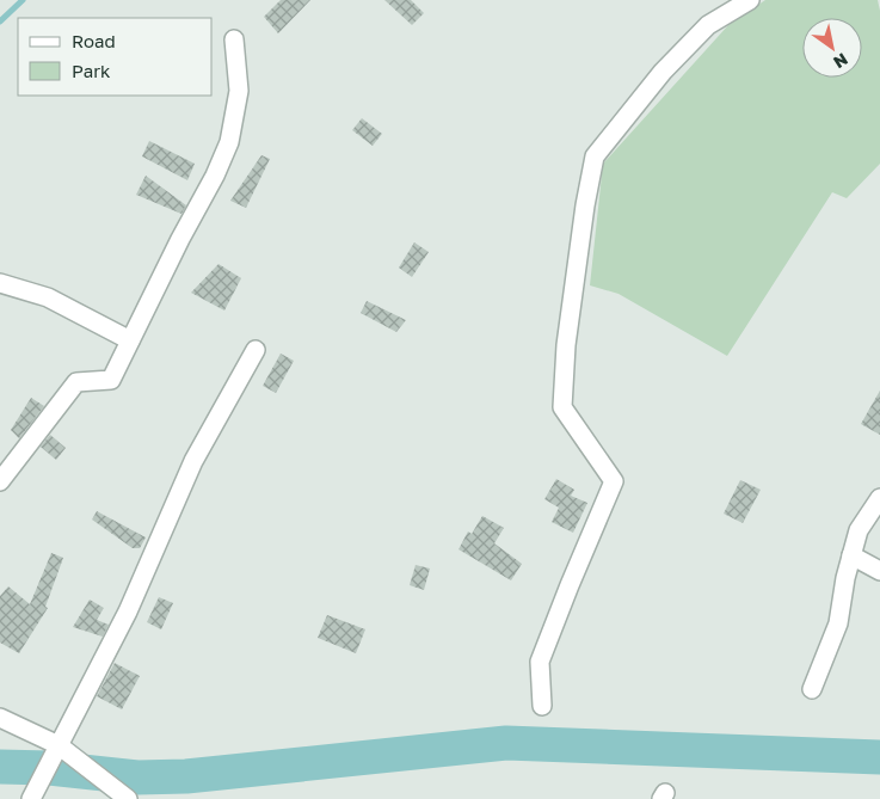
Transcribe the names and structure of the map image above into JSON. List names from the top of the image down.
{
  "legend": ["Road", "Park"],
  "north": "bottom right"
}
